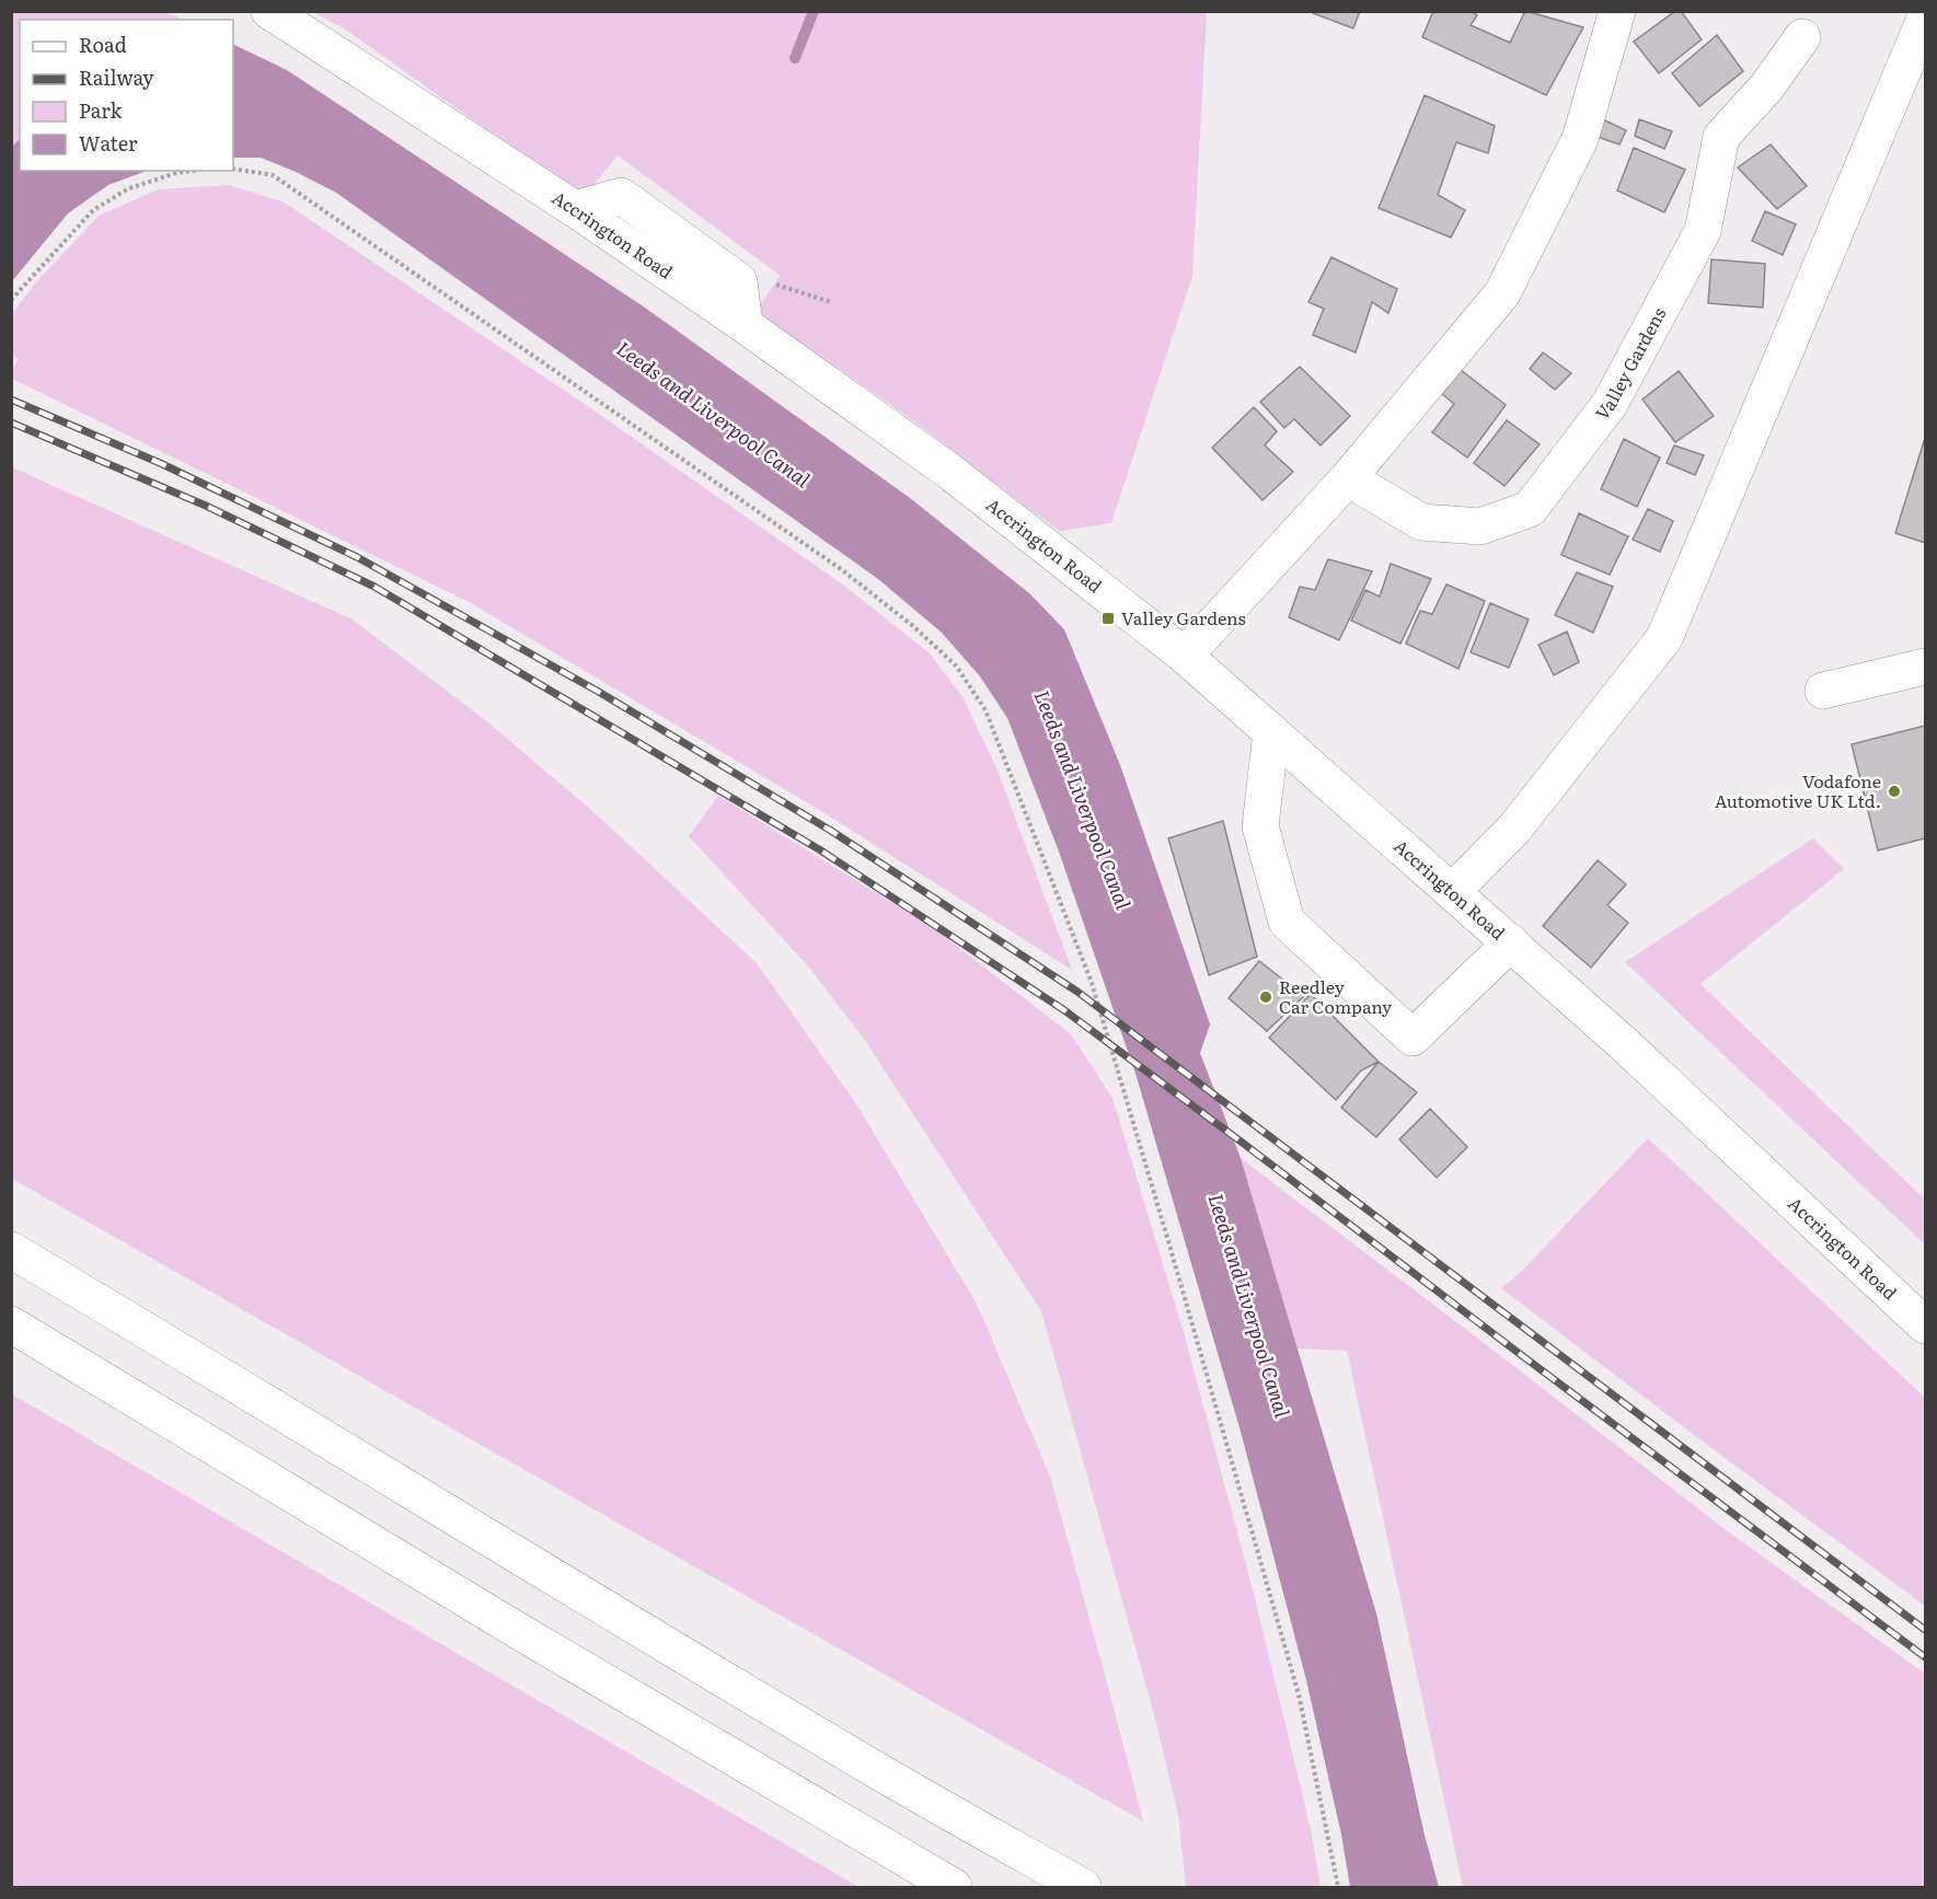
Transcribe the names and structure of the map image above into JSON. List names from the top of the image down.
{
  "streets": {
    "main road": ["Accrington Road", "Valley Gardens"]
  },
  "water": ["Leeds and Liverpool Canal"],
  "places": {
    "transit": ["Valley Gardens"],
    "other": ["Vodafone Automotive UK Ltd.", "Reedley Car Company"]
  },
  "legend": [
    "Road",
    "Railway",
    "Park",
    "Water"
  ]
}
